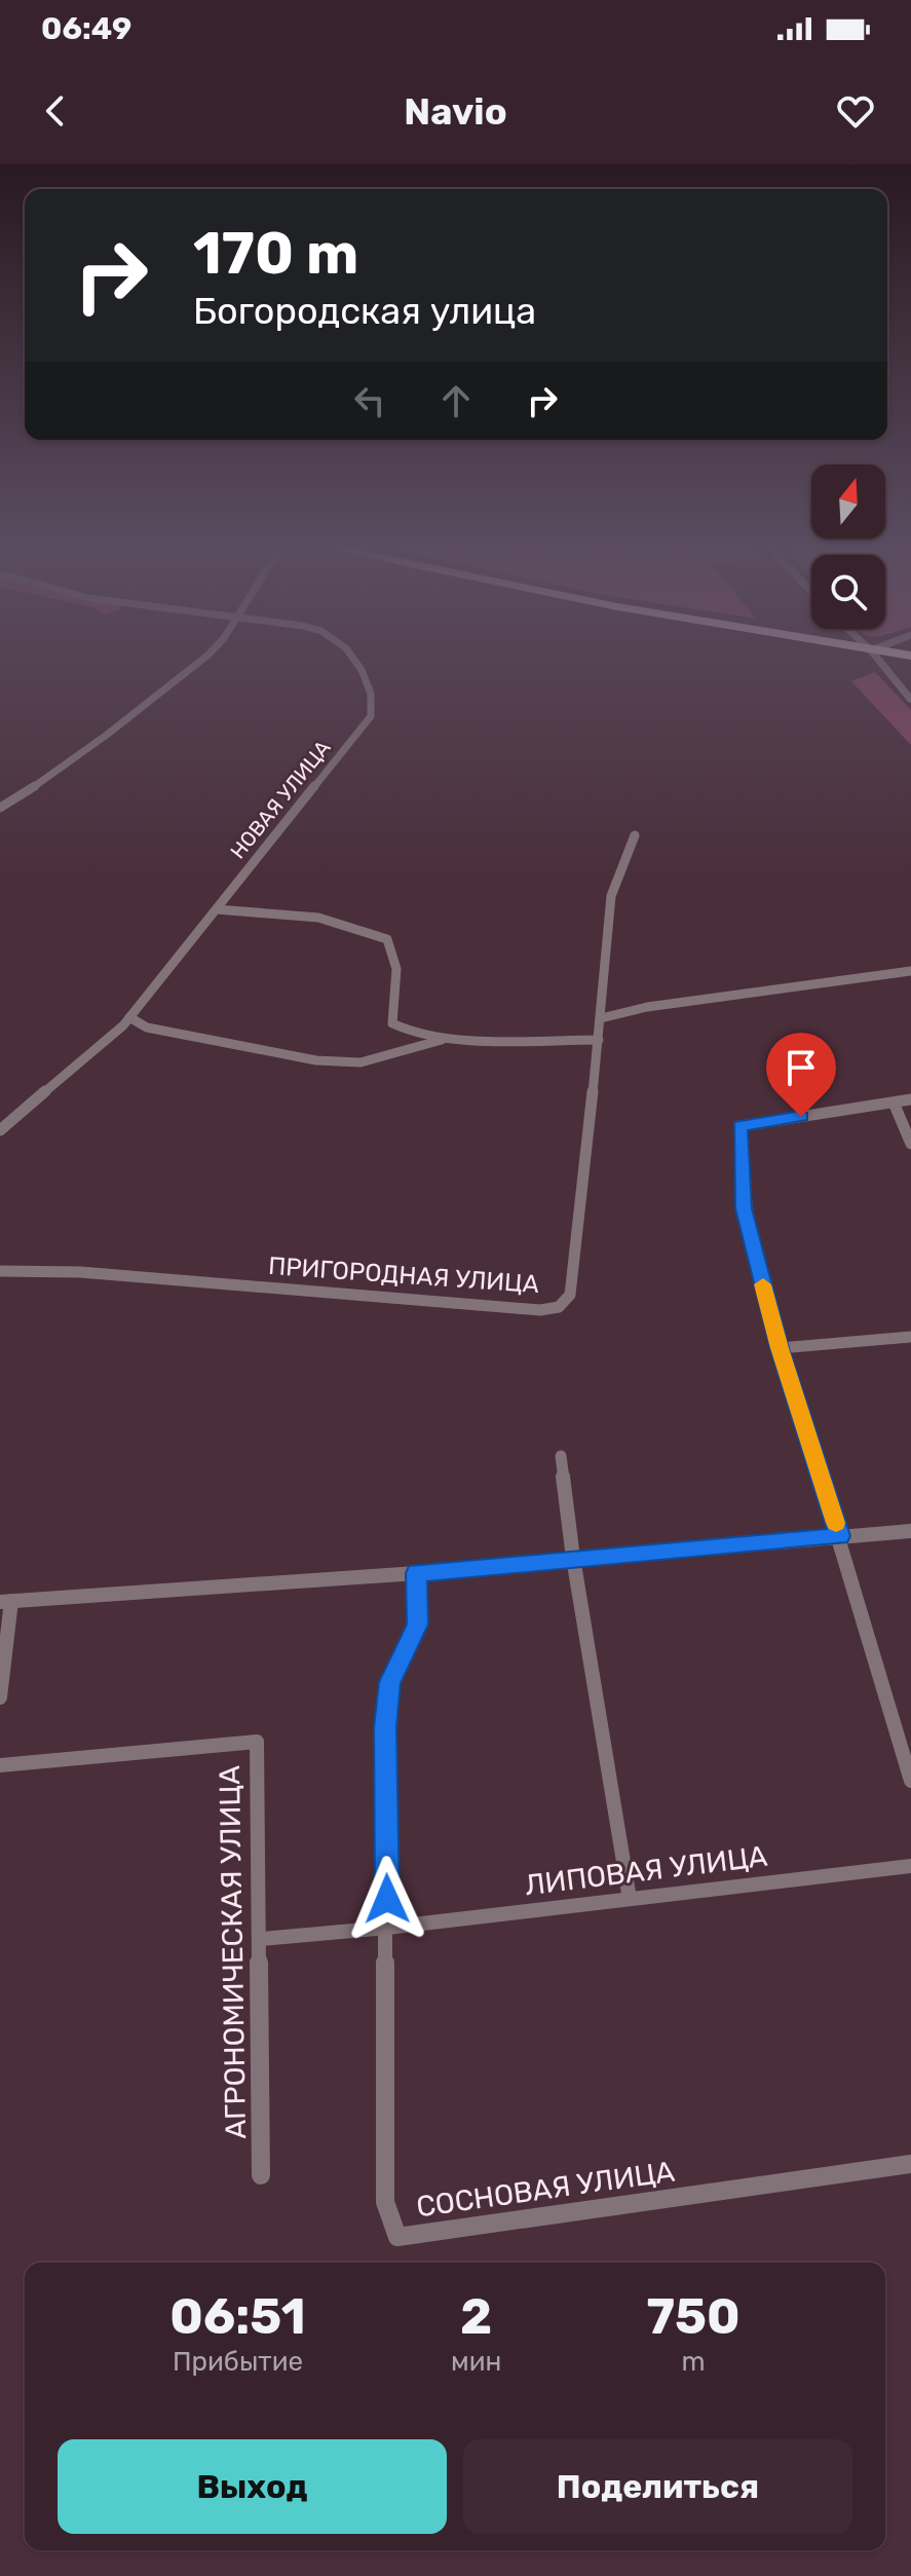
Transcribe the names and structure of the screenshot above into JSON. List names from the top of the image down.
{
  "streets": {
    "street": [
      "НОВАЯ УЛИЦА",
      "ПРИГОРОДНАЯ УЛИЦА",
      "ЛИПОВАЯ УЛИЦА",
      "АГРОНОМИЧЕСКАЯ УЛИЦА",
      "СОСНОВАЯ УЛИЦА"
    ]
  },
  "crossings": [
    ["ЛИПОВАЯ УЛИЦА", "АГРОНОМИЧЕСКАЯ УЛИЦА"],
    ["ЛИПОВАЯ УЛИЦА", "СОСНОВАЯ УЛИЦА"]
  ],
  "north": "top",
  "page": {
    "status": "06:49",
    "header": "Navio",
    "turn": ["170 m", "Богородская улица"],
    "eta": [
      "06:51",
      "Прибытие",
      "2",
      "мин",
      "750",
      "m"
    ],
    "buttons": ["Выход", "Поделиться"]
  }
}
